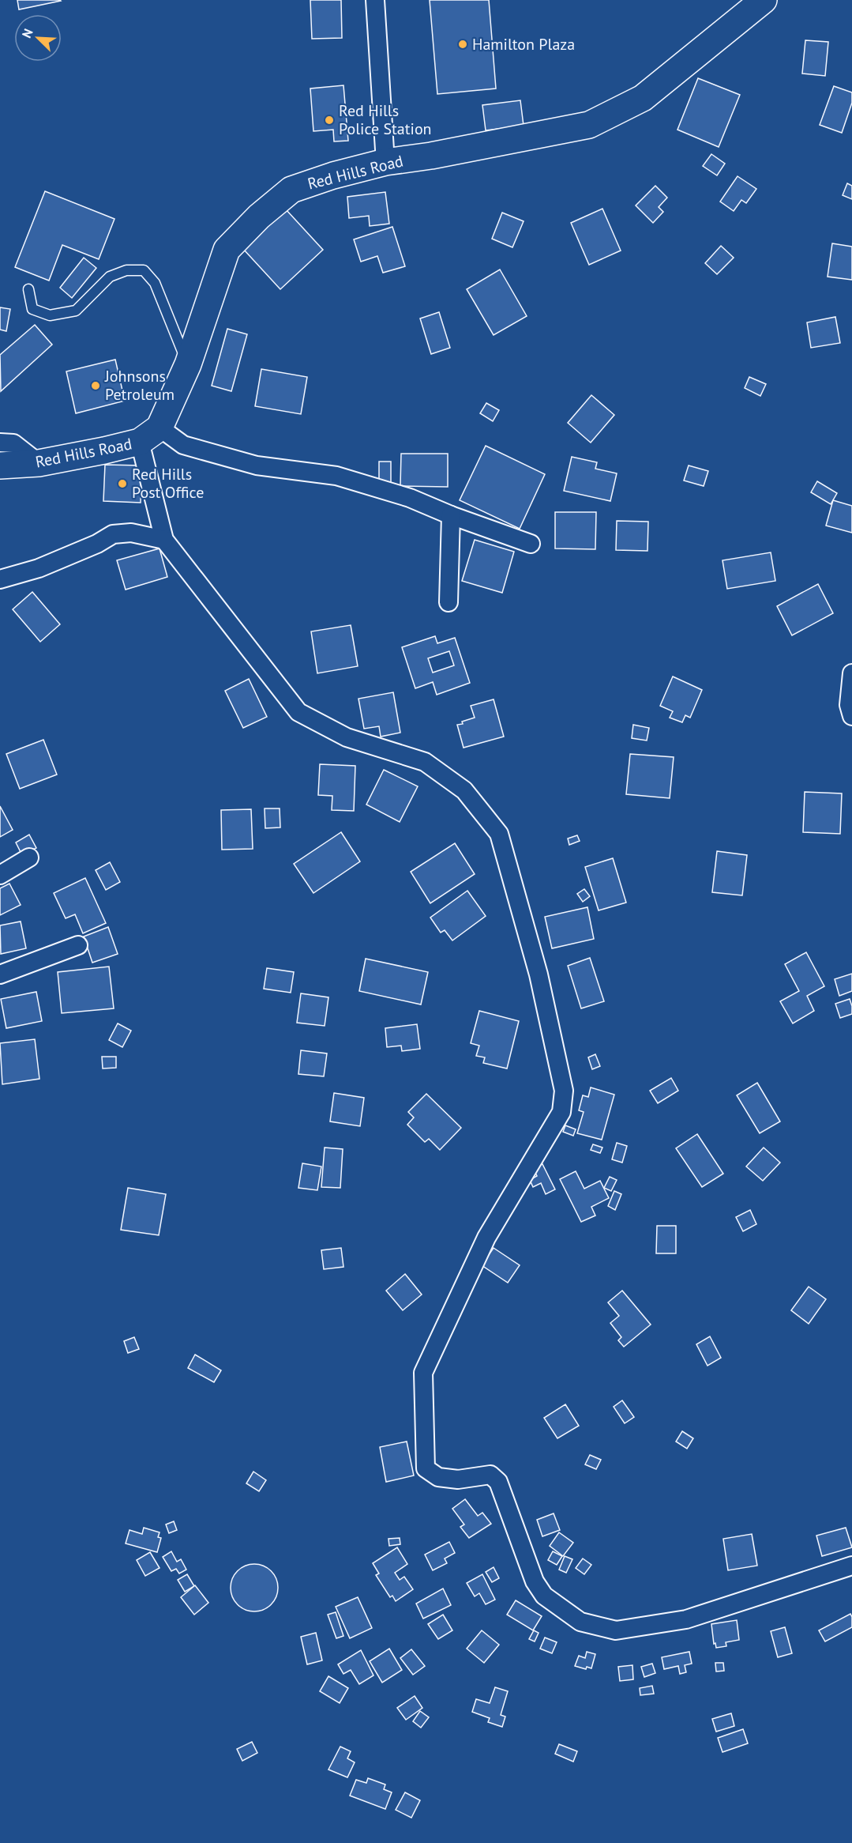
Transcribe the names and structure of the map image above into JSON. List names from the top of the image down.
{
  "streets": {
    "main road": ["Red Hills Road"]
  },
  "places": [
    "Hamilton Plaza",
    "Red Hills Police Station",
    "Johnsons Petroleum",
    "Red Hills Post Office"
  ],
  "north": "top left"
}
